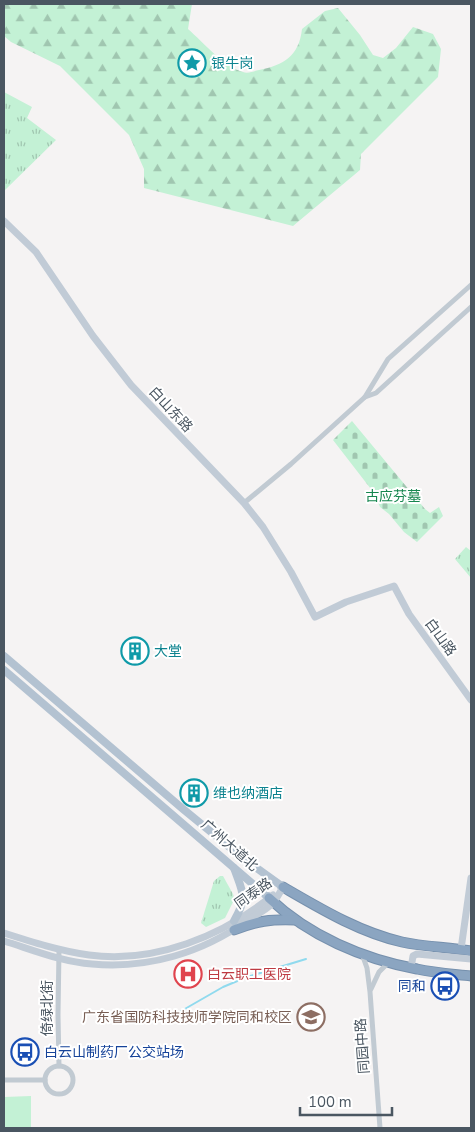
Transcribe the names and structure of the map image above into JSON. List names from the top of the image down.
{
  "streets": {
    "highway": ["广州大道北"],
    "street": [
      "白山东路",
      "白山路",
      "同泰路",
      "倚绿北街",
      "同园中路"
    ]
  },
  "crossings": [
    ["白山东路", "白山路"],
    ["广州大道北", "同泰路"],
    ["广州大道北", "同园中路"],
    ["同泰路", "倚绿北街"]
  ],
  "parks": ["古应芬墓"],
  "places": {
    "place": ["银牛岗"],
    "building": ["大堂", "维也纳酒店"],
    "hospital": ["白云职工医院"],
    "bus stop": ["同和", "白云山制药厂公交站场"],
    "school or university": ["广东省国防科技技师学院同和校区"]
  },
  "scale_bar": "100 m"
}
